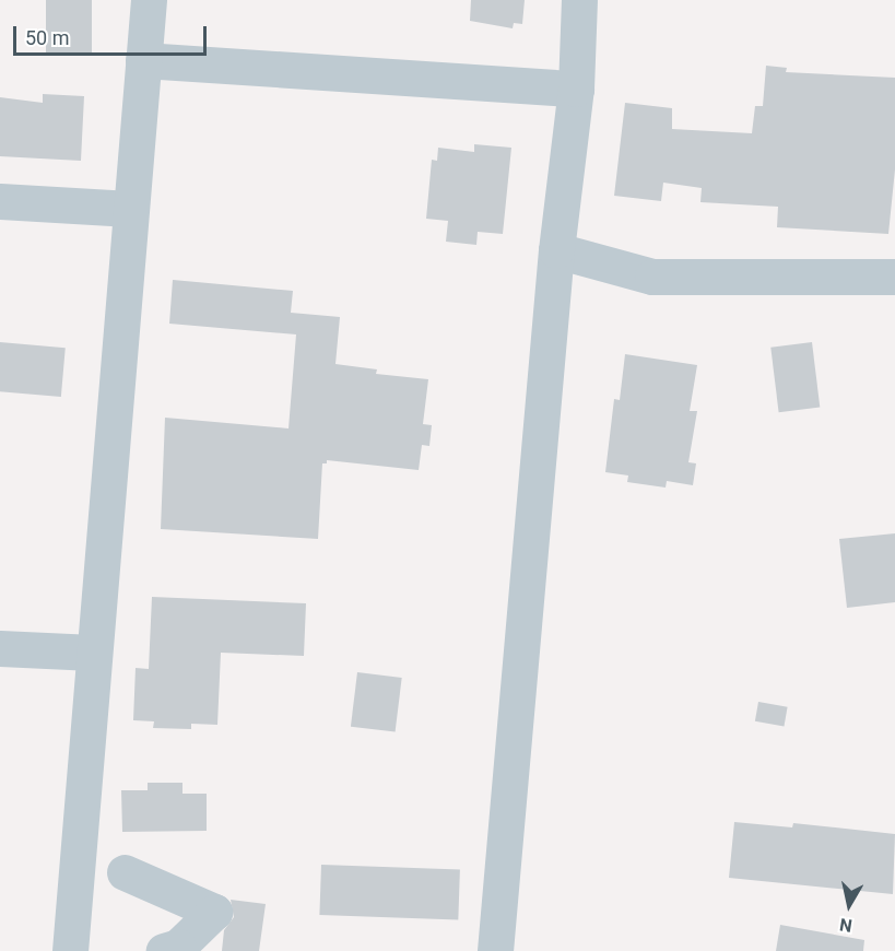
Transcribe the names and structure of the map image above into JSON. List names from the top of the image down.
{
  "scale_bar": "50 m",
  "north": "bottom"
}
